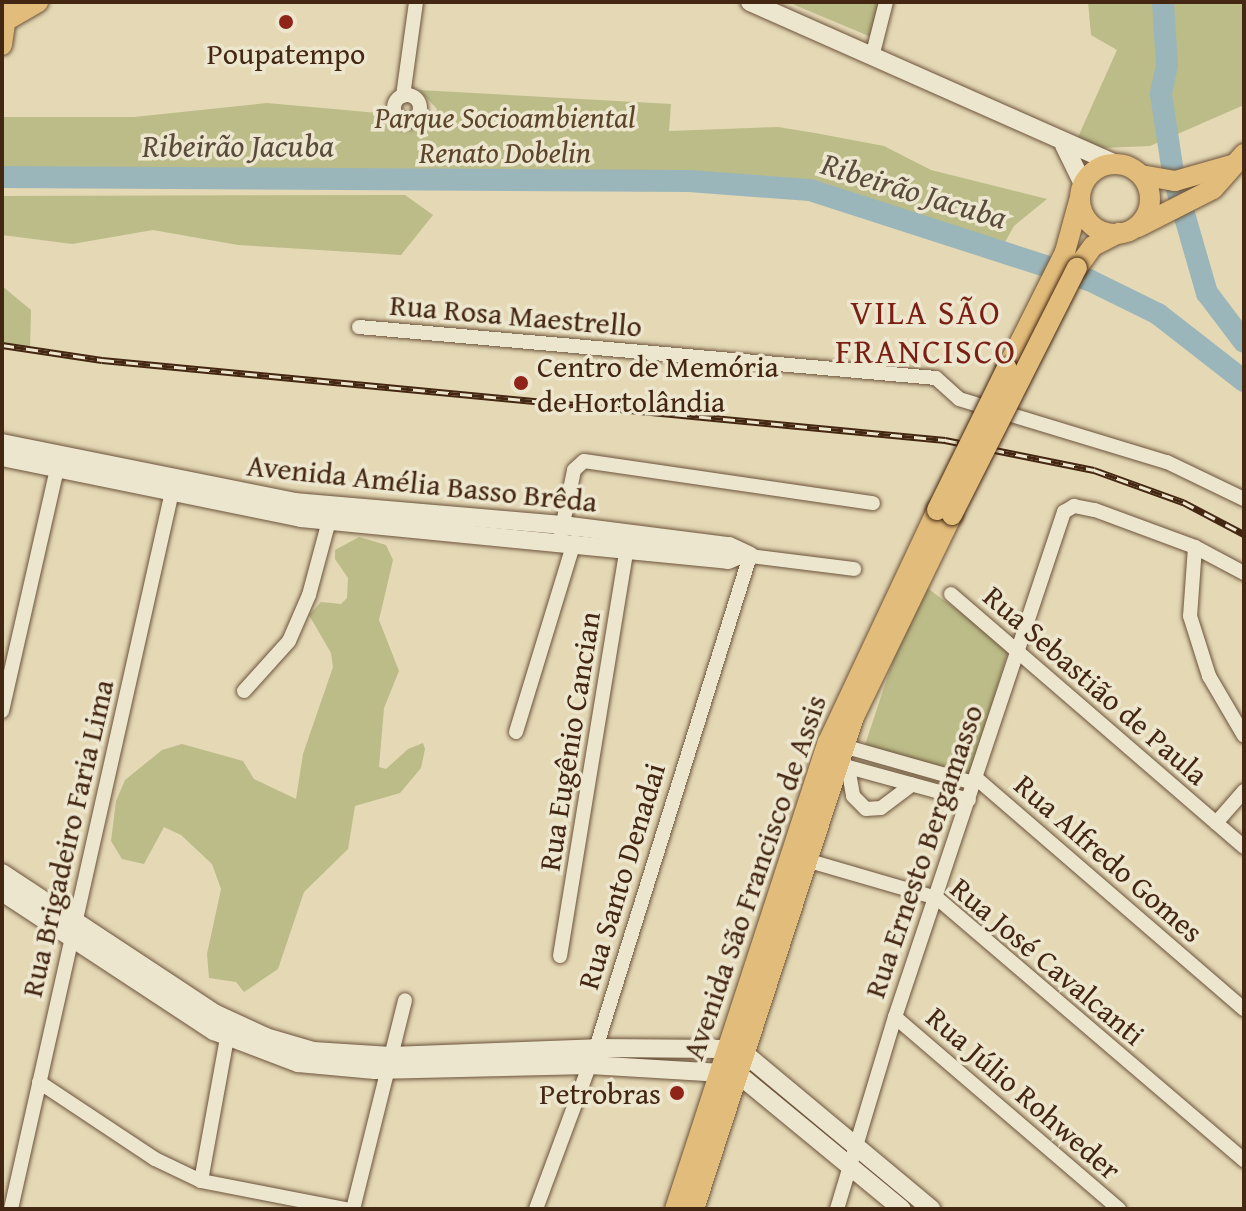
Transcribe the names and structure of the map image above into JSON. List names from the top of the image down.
{
  "streets": {
    "main road": ["Avenida Amélia Basso Brêda", "Avenida São Francisco de Assis"],
    "street": [
      "Rua Rosa Maestrello",
      "Rua Sebastião de Paula",
      "Rua Eugênio Cancian",
      "Rua Brigadeiro Faria Lima",
      "Rua Ernesto Bergamasso",
      "Rua Alfredo Gomes",
      "Rua Santo Denadai",
      "Rua José Cavalcanti",
      "Rua Júlio Rohweder"
    ]
  },
  "crossings": [
    ["Avenida Amélia Basso Brêda", "Rua Eugênio Cancian"],
    ["Avenida Amélia Basso Brêda", "Rua Brigadeiro Faria Lima"],
    ["Avenida Amélia Basso Brêda", "Rua Santo Denadai"],
    ["Rua Sebastião de Paula", "Rua Ernesto Bergamasso"],
    ["Rua Ernesto Bergamasso", "Rua Alfredo Gomes"],
    ["Rua Ernesto Bergamasso", "Rua José Cavalcanti"],
    ["Rua Ernesto Bergamasso", "Rua Júlio Rohweder"],
    ["Avenida São Francisco de Assis", "Rua José Cavalcanti"]
  ],
  "districts": ["VILA SÃO FRANCISCO"],
  "water": ["Ribeirão Jacuba"],
  "parks": ["Parque Socioambiental Renato Dobelin"],
  "places": ["Poupatempo", "Centro de Memória de Hortolândia", "Petrobras"]
}
